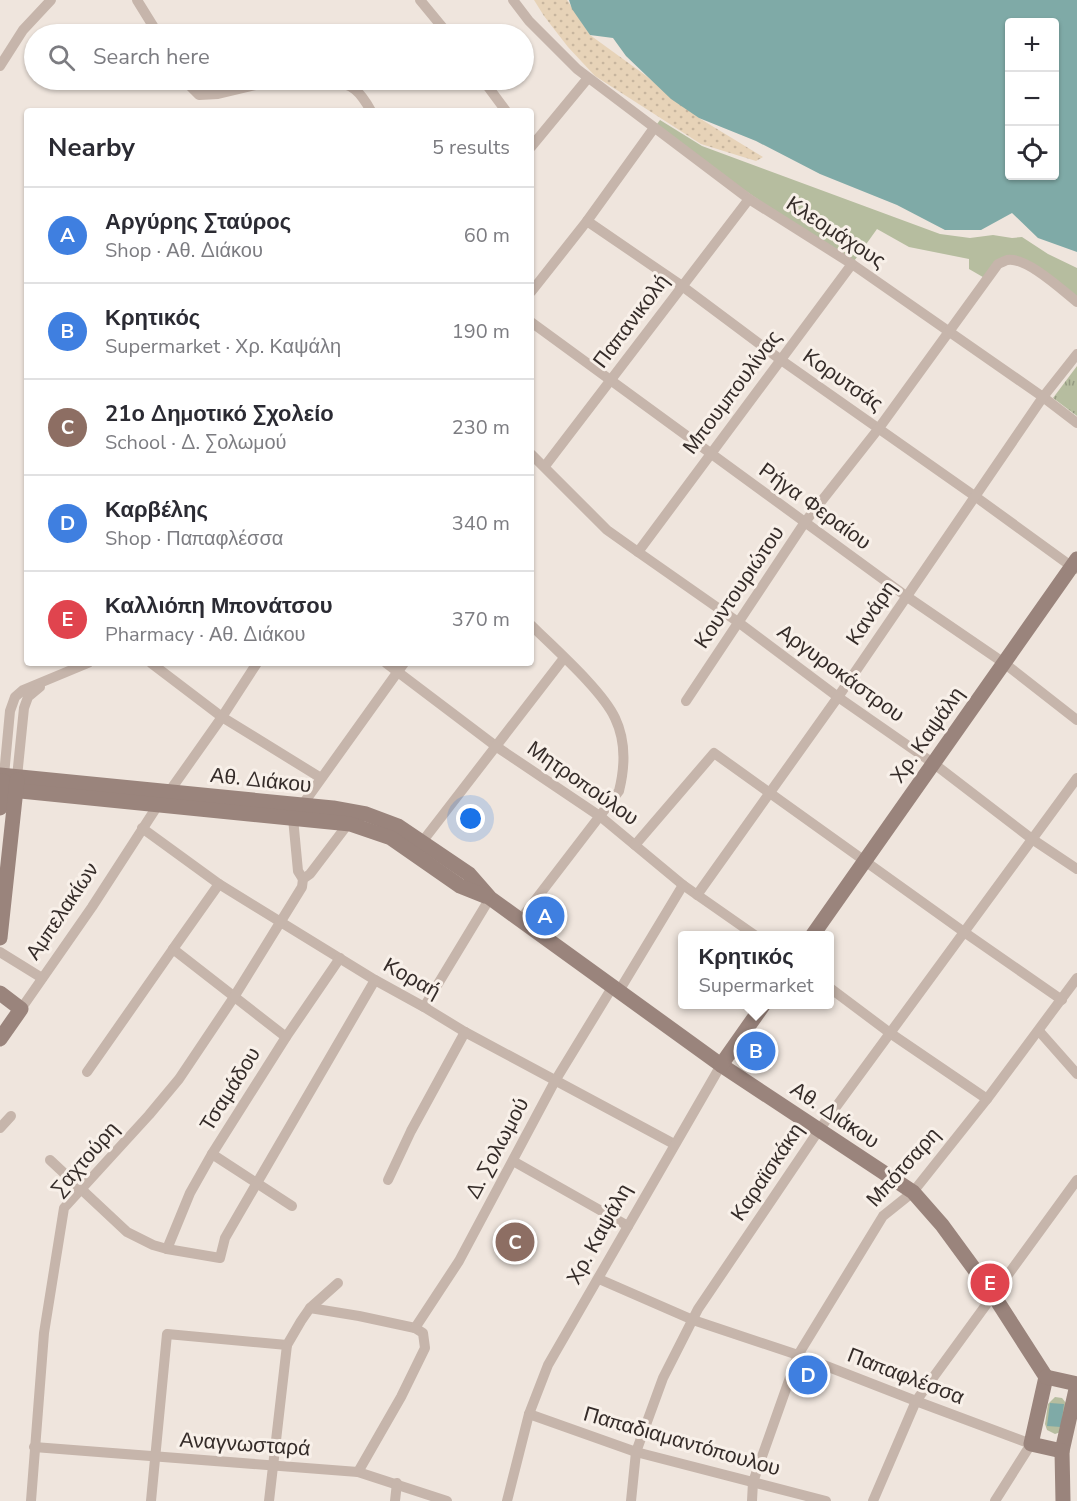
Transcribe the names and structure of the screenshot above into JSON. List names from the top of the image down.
{
  "streets": {
    "street": [
      "Κλεομάχους",
      "Παπανικολή",
      "Κορυτσάς",
      "Μπουμπουλίνας",
      "Ρήγα Φεραίου",
      "Κουντουριώτου",
      "Κανάρη",
      "Αργυροκάστρου",
      "Χρ. Καψάλη",
      "Αθ. Διάκου",
      "Μητροπούλου",
      "Αμπελακίων",
      "Κοραή",
      "Τσαμάδου",
      "Δ. Σολωμού",
      "Σαχτούρη",
      "Μπότσαρη",
      "Καραϊσκάκη",
      "Παπαφλέσσα",
      "Παπαδιαμαντόπουλου",
      "Αναγνωσταρά"
    ]
  },
  "crossings": [
    ["Κλεομάχους", "Παπανικολή"],
    ["Κλεομάχους", "Μπουμπουλίνας"],
    ["Κλεομάχους", "Κουντουριώτου"],
    ["Κλεομάχους", "Κανάρη"],
    ["Παπανικολή", "Κορυτσάς"],
    ["Παπανικολή", "Ρήγα Φεραίου"],
    ["Παπανικολή", "Αργυροκάστρου"],
    ["Κορυτσάς", "Μπουμπουλίνας"],
    ["Κορυτσάς", "Κουντουριώτου"],
    ["Κορυτσάς", "Κανάρη"],
    ["Κορυτσάς", "Χρ. Καψάλη"],
    ["Μπουμπουλίνας", "Ρήγα Φεραίου"],
    ["Μπουμπουλίνας", "Αργυροκάστρου"],
    ["Ρήγα Φεραίου", "Κουντουριώτου"],
    ["Ρήγα Φεραίου", "Κανάρη"],
    ["Ρήγα Φεραίου", "Χρ. Καψάλη"],
    ["Κουντουριώτου", "Αργυροκάστρου"],
    ["Κανάρη", "Αργυροκάστρου"],
    ["Κανάρη", "Μητροπούλου"],
    ["Αργυροκάστρου", "Χρ. Καψάλη"],
    ["Αργυροκάστρου", "Καραϊσκάκη"],
    ["Χρ. Καψάλη", "Αθ. Διάκου"],
    ["Χρ. Καψάλη", "Κοραή"],
    ["Χρ. Καψάλη", "Παπαφλέσσα"],
    ["Χρ. Καψάλη", "Παπαδιαμαντόπουλου"],
    ["Αθ. Διάκου", "Αμπελακίων"],
    ["Αθ. Διάκου", "Δ. Σολωμού"],
    ["Αθ. Διάκου", "Σαχτούρη"],
    ["Αθ. Διάκου", "Μπότσαρη"],
    ["Αθ. Διάκου", "Καραϊσκάκη"],
    ["Αμπελακίων", "Κοραή"],
    ["Κοραή", "Τσαμάδου"],
    ["Κοραή", "Δ. Σολωμού"],
    ["Κοραή", "Σαχτούρη"],
    ["Δ. Σολωμού", "Αναγνωσταρά"],
    ["Σαχτούρη", "Αναγνωσταρά"],
    ["Μπότσαρη", "Παπαφλέσσα"],
    ["Μπότσαρη", "Παπαδιαμαντόπουλου"],
    ["Καραϊσκάκη", "Παπαφλέσσα"],
    ["Καραϊσκάκη", "Παπαδιαμαντόπουλου"]
  ],
  "page": {
    "map_buttons": ["+", "−"],
    "search": "Search here",
    "heading": ["Nearby", "5 results"],
    "list": [
      {
        "mark": "A",
        "name": "Αργύρης Σταύρος",
        "note": "Shop · Αθ. Διάκου",
        "value": "60 m"
      },
      {
        "mark": "B",
        "name": "Κρητικός",
        "note": "Supermarket · Χρ. Καψάλη",
        "value": "190 m"
      },
      {
        "mark": "C",
        "name": "21ο Δημοτικό Σχολείο",
        "note": "School · Δ. Σολωμού",
        "value": "230 m"
      },
      {
        "mark": "D",
        "name": "Καρβέλης",
        "note": "Shop · Παπαφλέσσα",
        "value": "340 m"
      },
      {
        "mark": "E",
        "name": "Καλλιόπη Μπονάτσου",
        "note": "Pharmacy · Αθ. Διάκου",
        "value": "370 m"
      }
    ],
    "pins": [
      "A",
      "B",
      "C",
      "E",
      "D"
    ],
    "popup": ["Κρητικός", "Supermarket"]
  }
}
